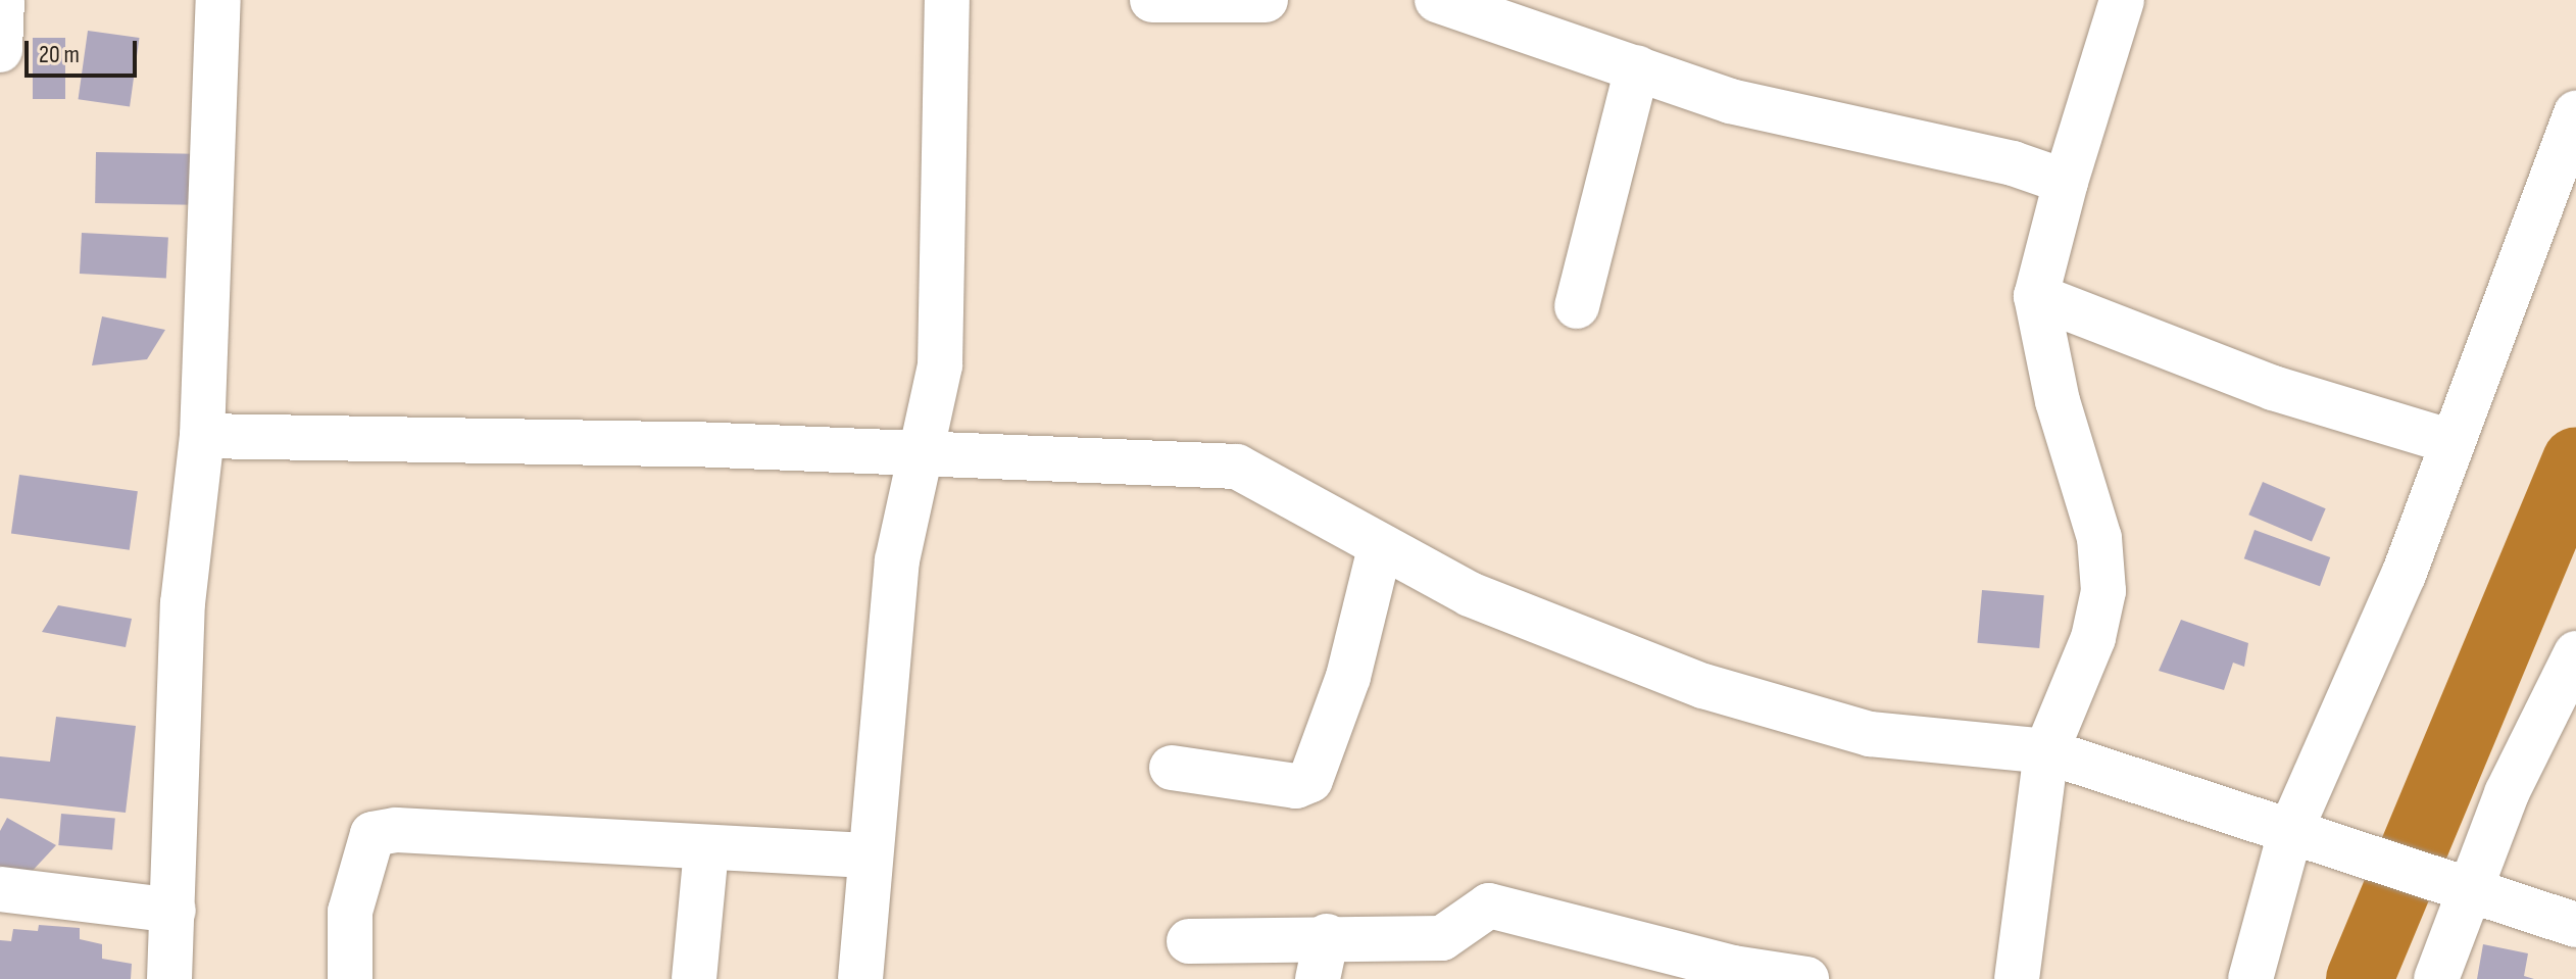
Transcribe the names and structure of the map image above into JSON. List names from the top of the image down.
{
  "scale_bar": "20 m"
}
